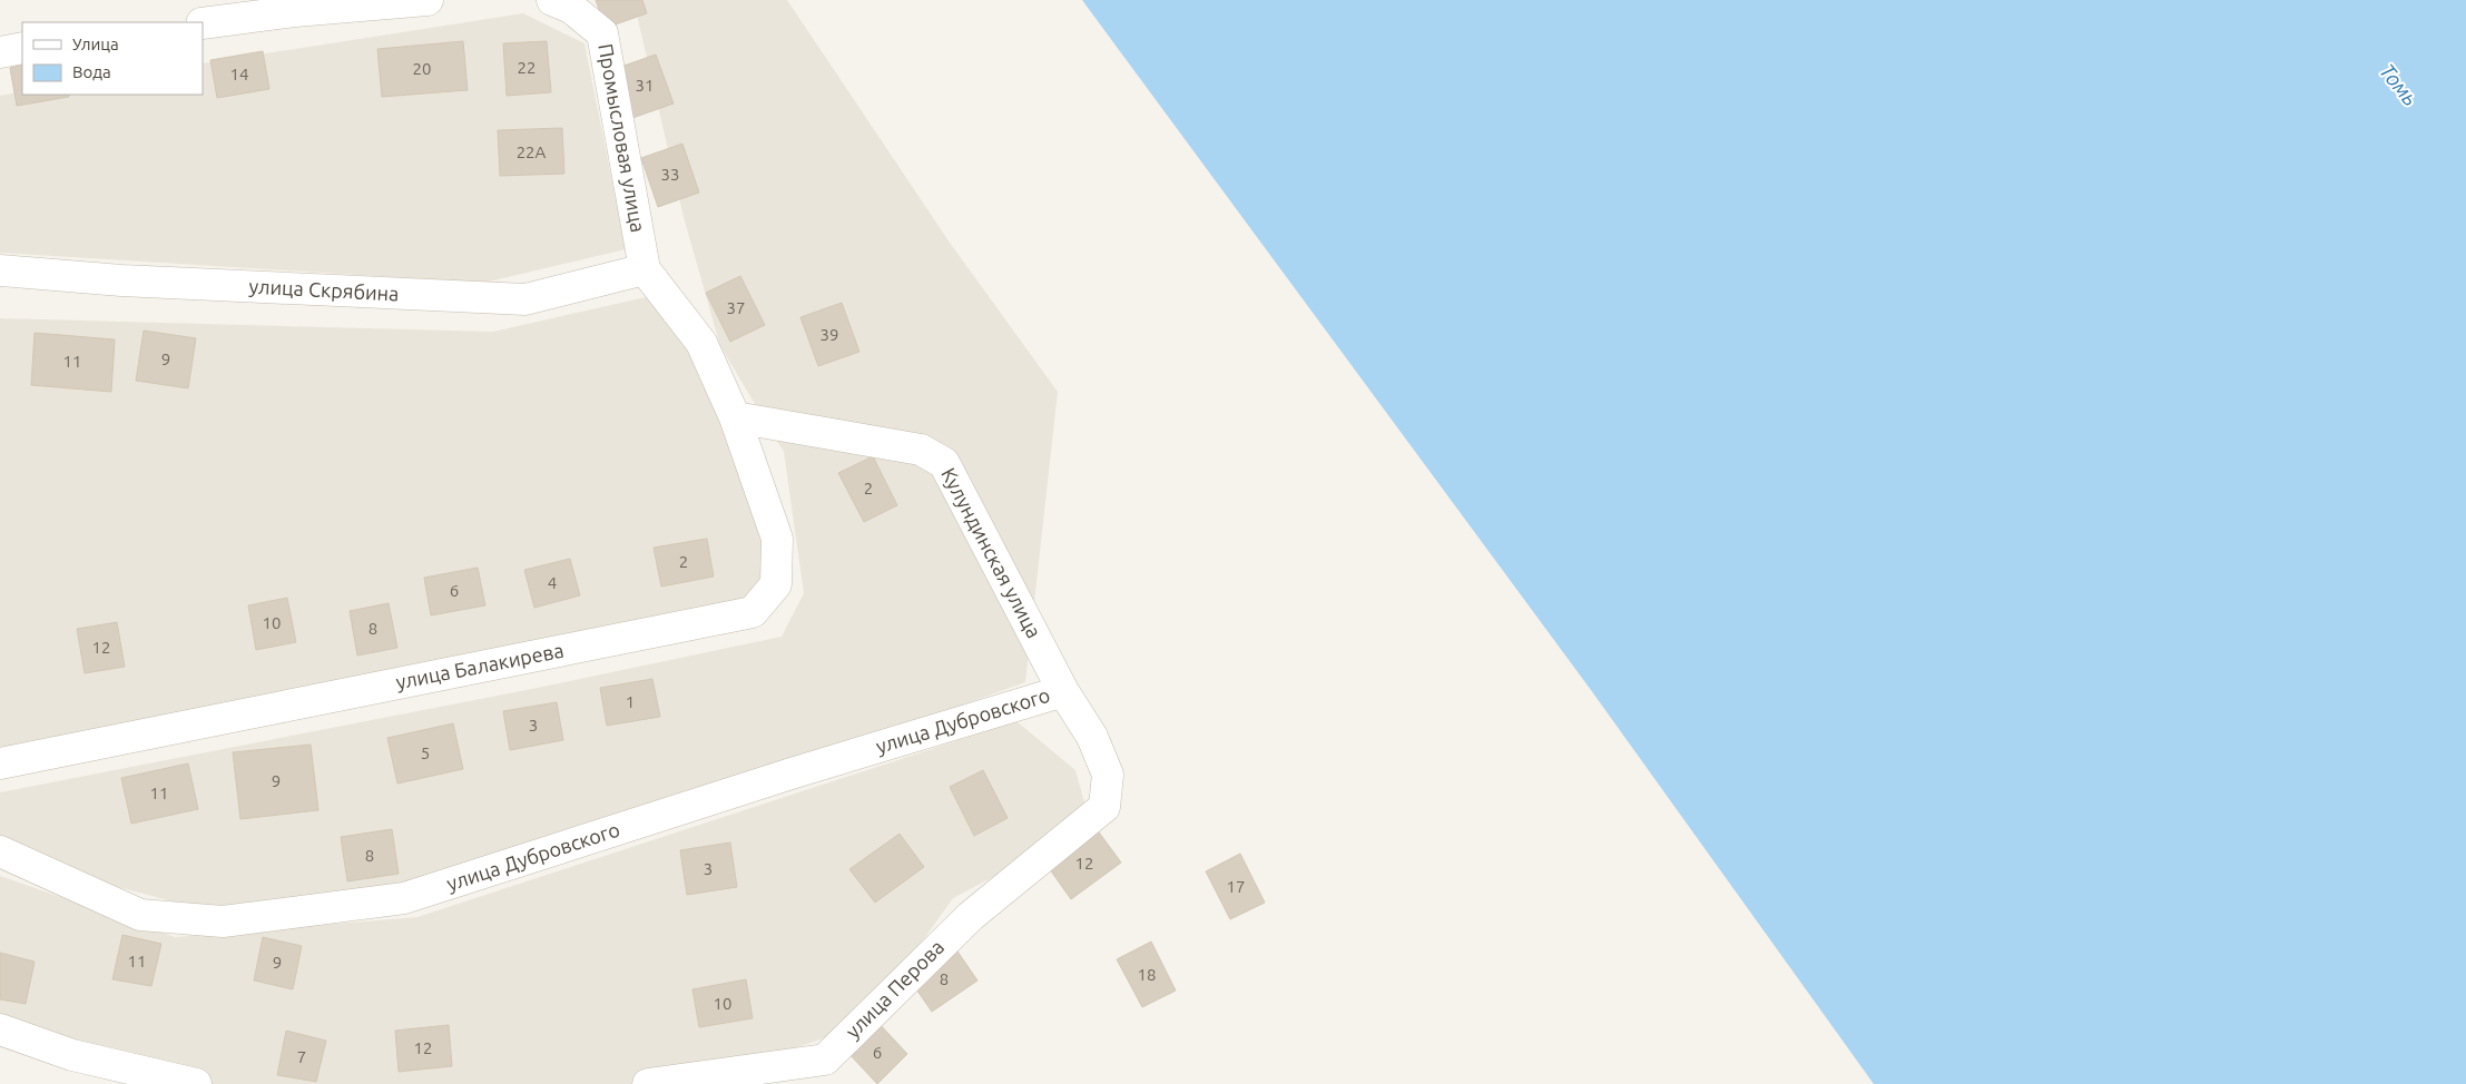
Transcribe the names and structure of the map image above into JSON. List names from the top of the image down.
{
  "streets": {
    "street": [
      "Промысловая улица",
      "улица Скрябина",
      "Кулундинская улица",
      "улица Балакирева",
      "улица Дубровского",
      "улица Перова"
    ]
  },
  "crossings": [
    ["Промысловая улица", "улица Скрябина"],
    ["Промысловая улица", "улица Балакирева"],
    ["улица Скрябина", "улица Балакирева"],
    ["Кулундинская улица", "улица Балакирева"],
    ["Кулундинская улица", "улица Дубровского"],
    ["Кулундинская улица", "улица Перова"]
  ],
  "water": ["Томь"],
  "house_numbers": [
    "22",
    "20",
    "14",
    "31",
    "22А",
    "33",
    "37",
    "39",
    "9",
    "11",
    "2",
    "2",
    "4",
    "6",
    "10",
    "8",
    "12",
    "1",
    "3",
    "5",
    "9",
    "11",
    "8",
    "12",
    "3",
    "17",
    "11",
    "9",
    "18",
    "8",
    "10",
    "12",
    "6",
    "7"
  ],
  "legend": ["Улица", "Вода"]
}
